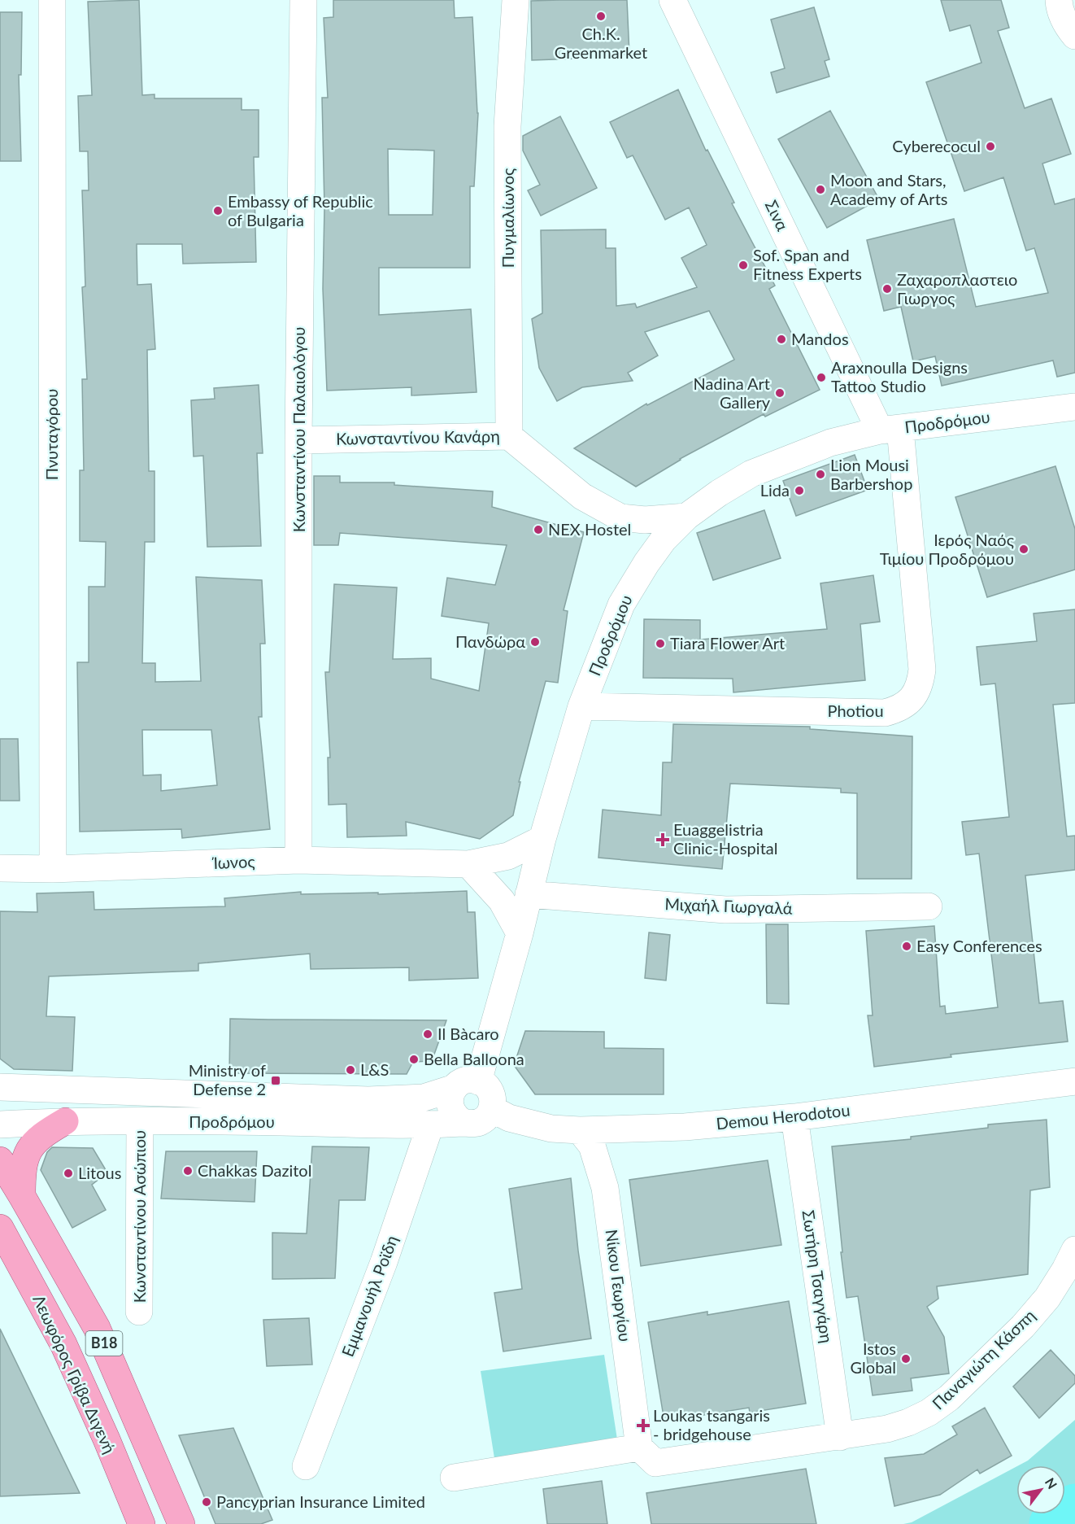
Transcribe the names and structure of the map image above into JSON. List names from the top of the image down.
{
  "streets": {
    "main road": ["B18", "Λεωφόρος Γρίβα Διγενή"],
    "street": [
      "Σινα",
      "Πυγμαλίωνος",
      "Προδρόμου",
      "Κωνσταντίνου Παλαιολόγου",
      "Πνυταγόρου",
      "Κωνσταντίνου Κανάρη",
      "Photiou",
      "Ίωνος",
      "Μιχαήλ Γιωργαλά",
      "Demou Herodotou",
      "Κωνσταντίνου Ασώπιου",
      "Σωτήρη Τσαγγάρη",
      "Νίκου Γεωργίου",
      "Εμμανουήλ Ροϊδη",
      "Παναγιώτη Κάσπη"
    ]
  },
  "crossings": [
    ["Σινα", "Προδρόμου"],
    ["Σινα", "Photiou"],
    ["Πυγμαλίωνος", "Κωνσταντίνου Κανάρη"],
    ["Προδρόμου", "Κωνσταντίνου Κανάρη"],
    ["Προδρόμου", "Photiou"],
    ["Προδρόμου", "Ίωνος"],
    ["Προδρόμου", "Μιχαήλ Γιωργαλά"],
    ["Προδρόμου", "Demou Herodotou"],
    ["Προδρόμου", "Κωνσταντίνου Ασώπιου"],
    ["Προδρόμου", "Εμμανουήλ Ροϊδη"],
    ["Κωνσταντίνου Παλαιολόγου", "Κωνσταντίνου Κανάρη"],
    ["Κωνσταντίνου Παλαιολόγου", "Ίωνος"],
    ["Πνυταγόρου", "Ίωνος"],
    ["Demou Herodotou", "Σωτήρη Τσαγγάρη"],
    ["Demou Herodotou", "Νίκου Γεωργίου"],
    ["Σωτήρη Τσαγγάρη", "Παναγιώτη Κάσπη"],
    ["Νίκου Γεωργίου", "Παναγιώτη Κάσπη"]
  ],
  "places": {
    "other": [
      "Ch.K. Greenmarket",
      "Cyberecocul",
      "Moon and Stars, Academy of Arts",
      "Embassy of Republic of Bulgaria",
      "Sof. Span and Fitness Experts",
      "Ζαχαροπλαστειο Γιωργος",
      "Mandos",
      "Araxnoulla Designs Tattoo Studio",
      "Nadina Art Gallery",
      "Lion Mousi Barbershop",
      "Lida",
      "NEX Hostel",
      "Ιερός Ναός Τιμίου Προδρόμου",
      "Πανδώρα",
      "Tiara Flower Art",
      "Easy Conferences",
      "Il Bàcaro",
      "Bella Balloona",
      "L&S",
      "Chakkas Dazitol",
      "Litous",
      "Istos Global",
      "Pancyprian Insurance Limited"
    ],
    "health": ["Euaggelistria Clinic-Hospital", "Loukas tsangaris - bridgehouse"],
    "transit": ["Ministry of Defense 2"]
  },
  "north": "top right"
}
